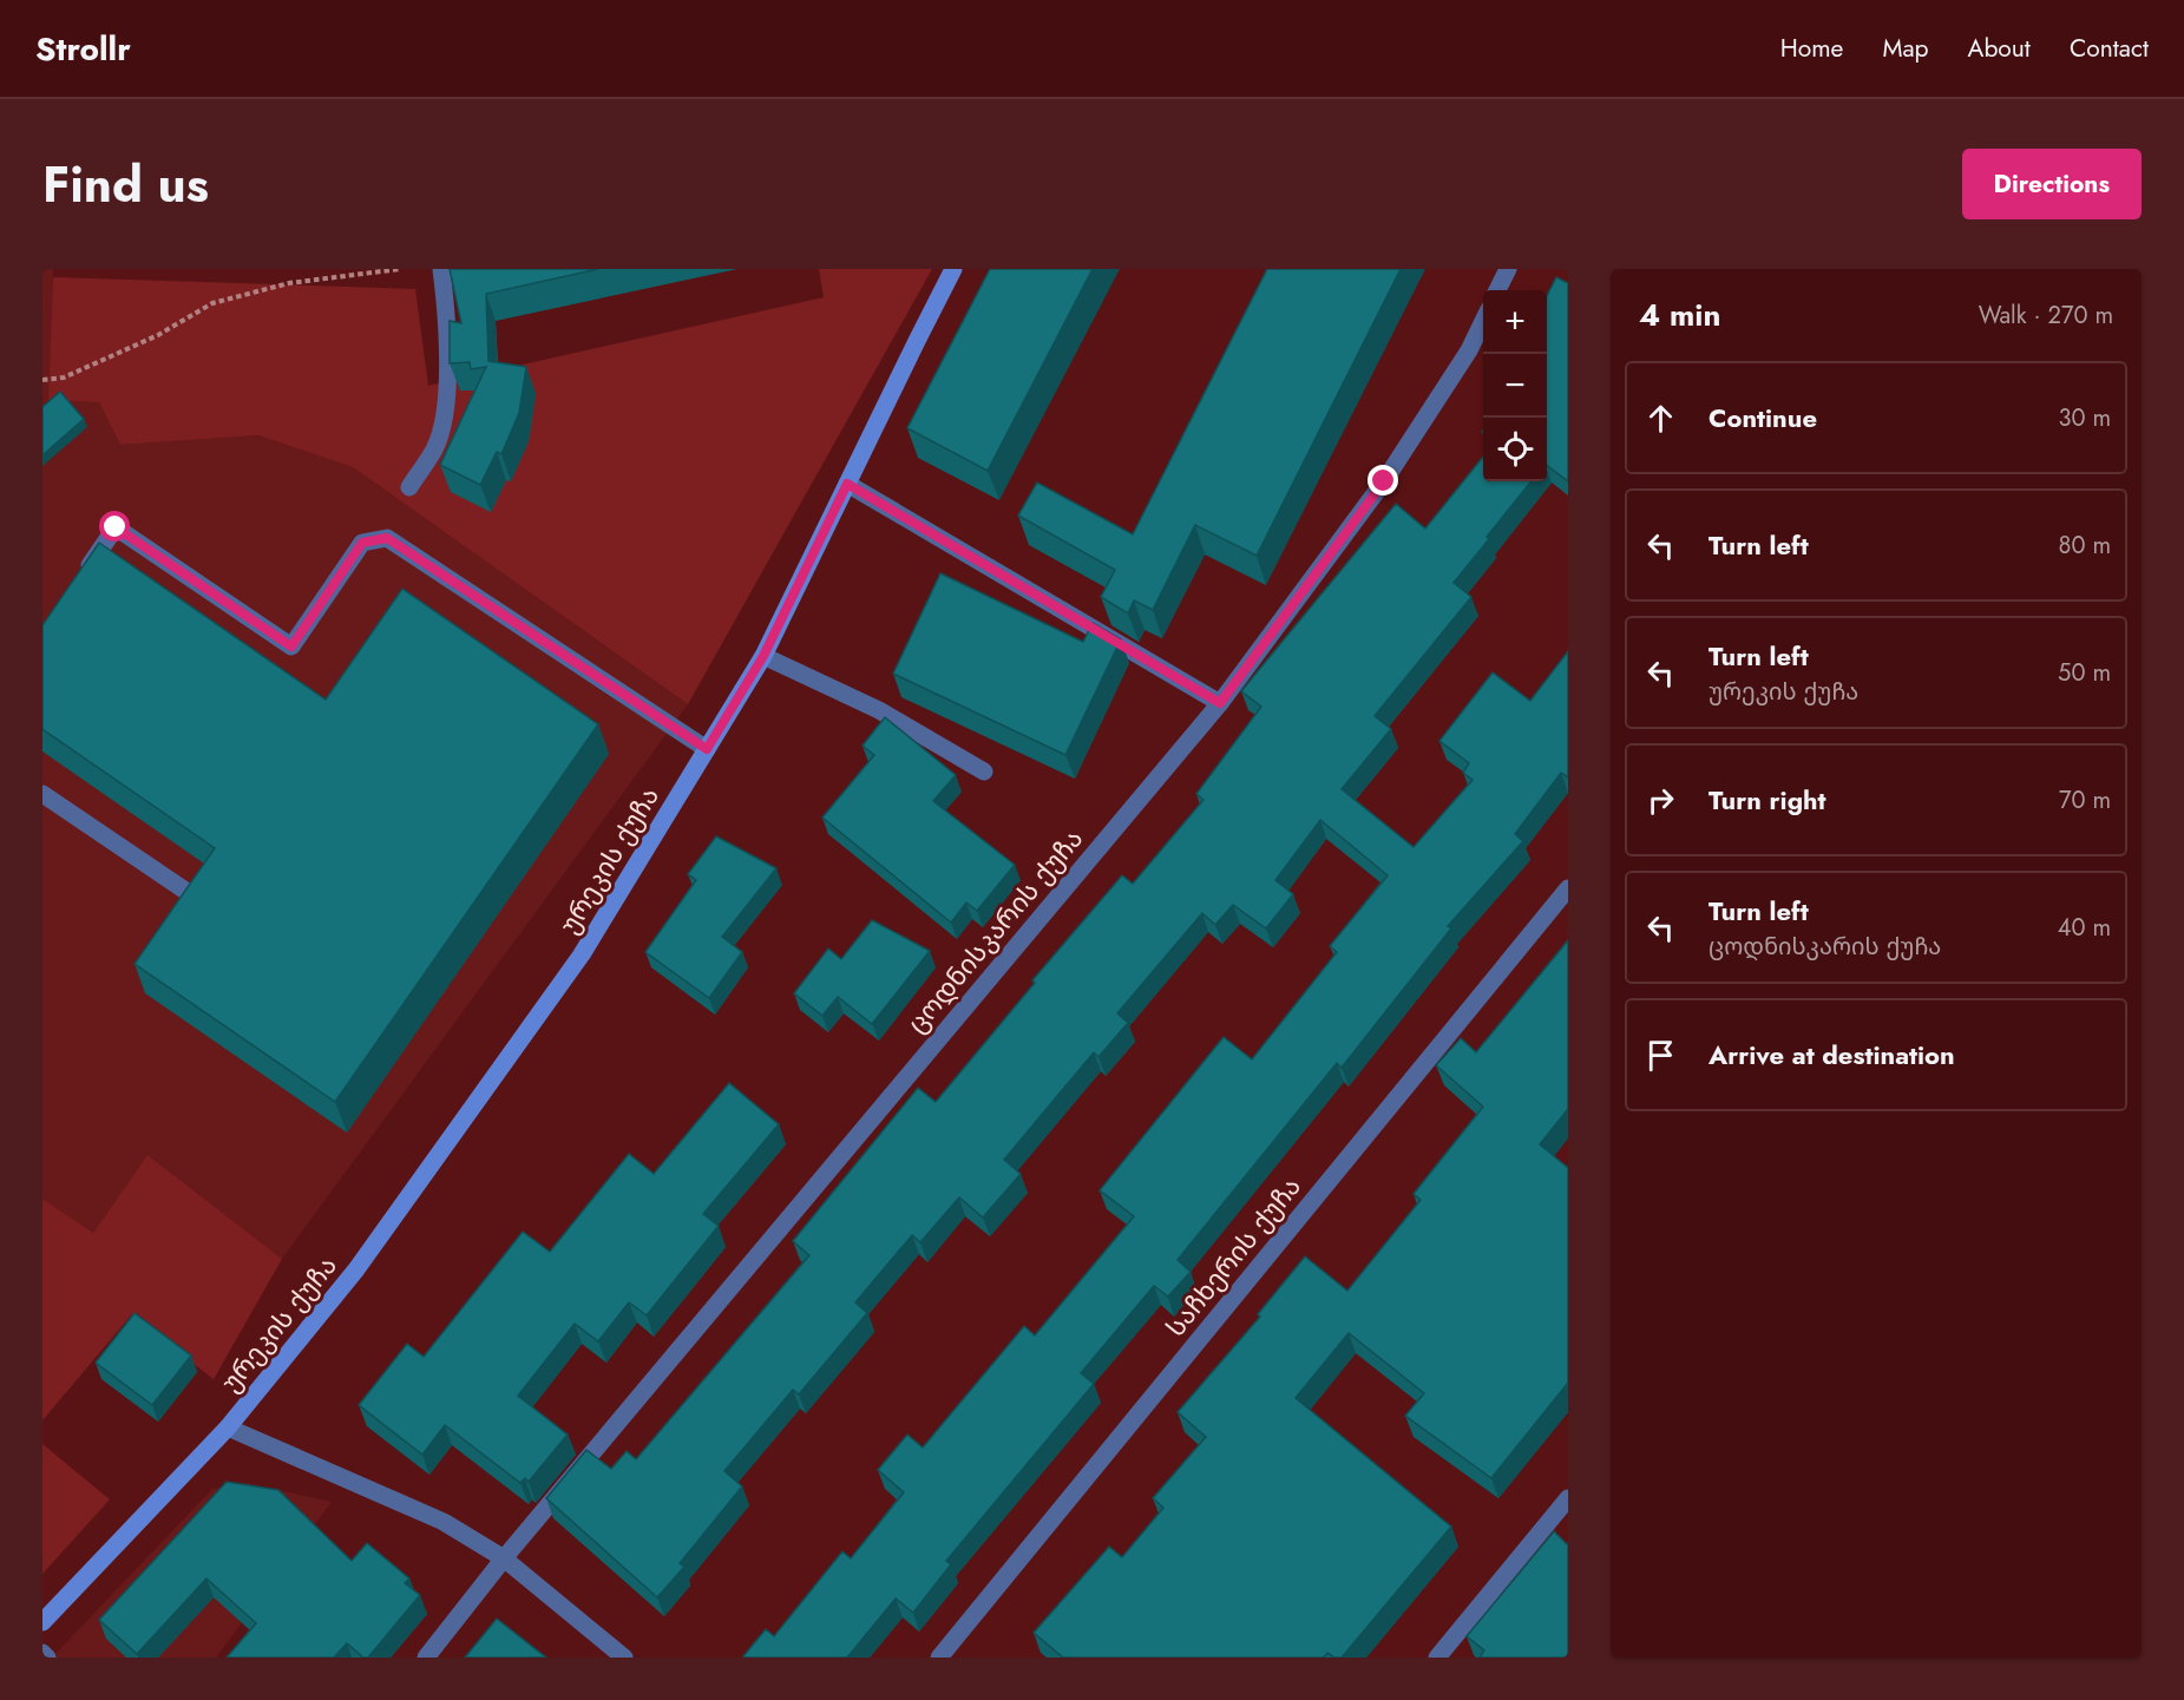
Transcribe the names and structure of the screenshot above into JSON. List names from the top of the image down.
{
  "streets": {
    "street": ["ურეკის ქუჩა", "ცოდნისკარის ქუჩა", "საჩხერის ქუჩა"]
  },
  "page": {
    "header": "Strollr",
    "nav": [
      "Home",
      "Map",
      "About",
      "Contact"
    ],
    "title": "Find us",
    "buttons": "Directions",
    "heading": ["4 min", "Walk · 270 m"],
    "map_buttons": ["+", "−"],
    "list": [
      ["Continue", "30 m"],
      ["Turn left", "80 m"],
      ["Turn left", "ურეკის ქუჩა", "50 m"],
      ["Turn right", "70 m"],
      ["Turn left", "ცოდნისკარის ქუჩა", "40 m"],
      "Arrive at destination"
    ]
  }
}
